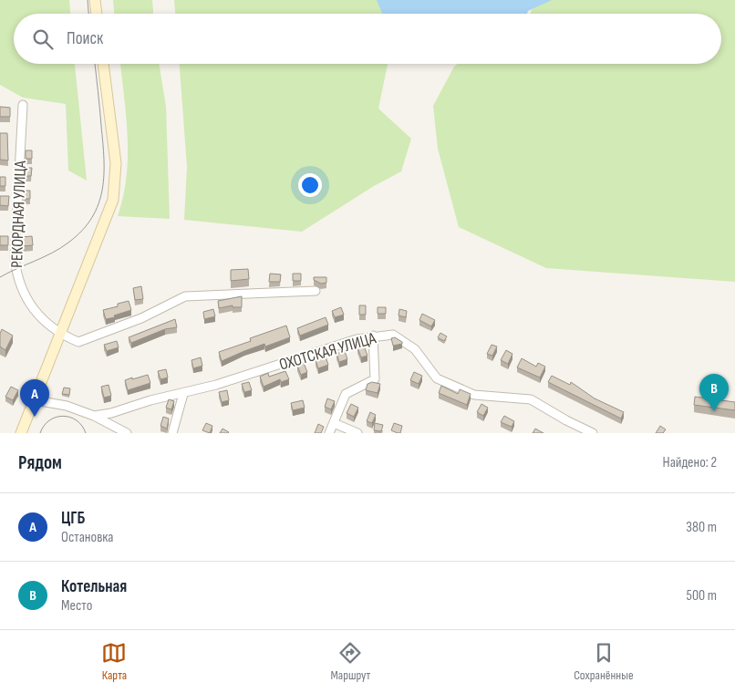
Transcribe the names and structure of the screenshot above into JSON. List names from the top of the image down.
{
  "streets": {
    "street": ["РЕКОРДНАЯ УЛИЦА", "ОХОТСКАЯ УЛИЦА"]
  },
  "page": {
    "search": "Поиск",
    "pins": ["B", "A"],
    "heading": ["Рядом", "Найдено: 2"],
    "list": [
      {
        "mark": "A",
        "name": "ЦГБ",
        "note": "Остановка",
        "value": "380 m"
      },
      {
        "mark": "B",
        "name": "Котельная",
        "note": "Место",
        "value": "500 m"
      }
    ],
    "nav": ["Карта", "Маршрут", "Сохранённые"]
  }
}
